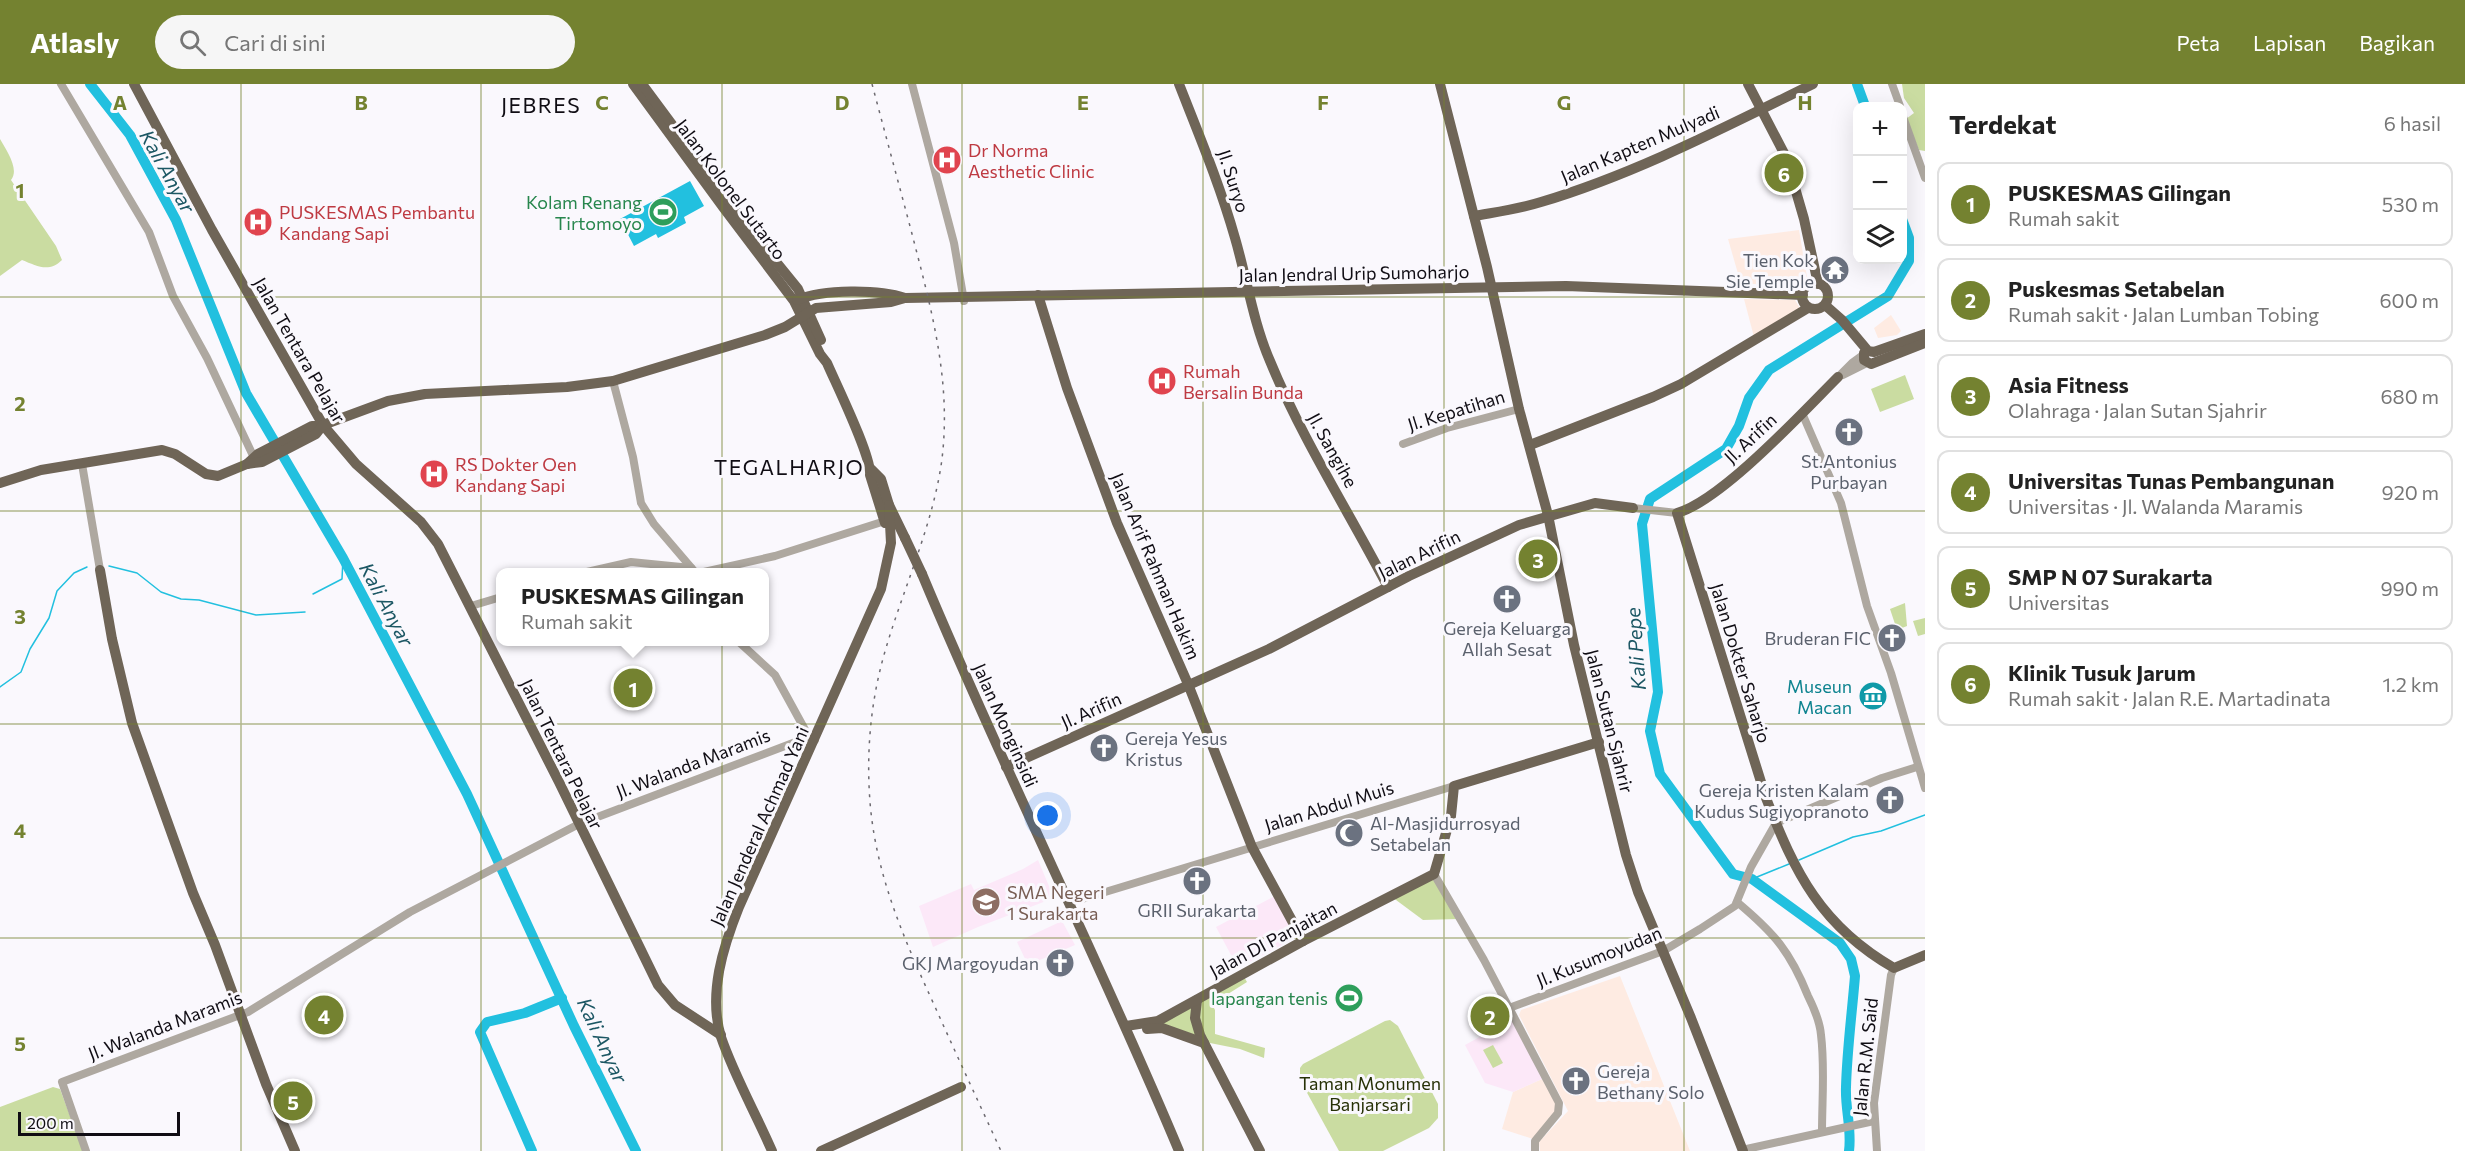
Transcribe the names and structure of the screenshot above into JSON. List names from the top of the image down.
{
  "streets": {
    "main road": [
      "Jalan Kapten Mulyadi",
      "Jl. Suryo",
      "Jalan Kolonel Sutarto",
      "Jalan Jendral Urip Sumoharjo",
      "Jalan Tentara Pelajar",
      "Jl. Arifin",
      "Jl. Sangihe",
      "Jalan Arifin",
      "Jalan Arif Rahman Hakim",
      "Jalan Dokter Saharjo",
      "Jalan Sutan Sjahrir",
      "Jalan Monginsidi",
      "Jalan Abdul Muis",
      "Jalan Jenderal Achmad Yani",
      "Jalan DI Panjaitan"
    ],
    "street": [
      "Jl. Kepatihan",
      "Jl. Walanda Maramis",
      "Jl. Kusumoyudan",
      "Jalan R.M. Said"
    ]
  },
  "crossings": [
    ["Jalan Kapten Mulyadi", "Jalan Sutan Sjahrir"],
    ["Jl. Suryo", "Jalan Jendral Urip Sumoharjo"],
    ["Jl. Suryo", "Jl. Sangihe"],
    ["Jalan Kolonel Sutarto", "Jalan Jendral Urip Sumoharjo"],
    ["Jalan Kolonel Sutarto", "Jalan Jenderal Achmad Yani"],
    ["Jalan Jendral Urip Sumoharjo", "Jl. Sangihe"],
    ["Jalan Jendral Urip Sumoharjo", "Jalan Arif Rahman Hakim"],
    ["Jalan Jendral Urip Sumoharjo", "Jalan Sutan Sjahrir"],
    ["Jalan Jendral Urip Sumoharjo", "Jalan Jenderal Achmad Yani"],
    ["Jalan Tentara Pelajar", "Jl. Walanda Maramis"],
    ["Jalan Tentara Pelajar", "Jalan Jenderal Achmad Yani"],
    ["Jl. Kepatihan", "Jalan Sutan Sjahrir"],
    ["Jl. Arifin", "Jalan Arifin"],
    ["Jl. Arifin", "Jalan Arif Rahman Hakim"],
    ["Jl. Arifin", "Jalan Dokter Saharjo"],
    ["Jl. Arifin", "Jalan Monginsidi"],
    ["Jl. Sangihe", "Jalan Arifin"],
    ["Jalan Arifin", "Jalan Arif Rahman Hakim"],
    ["Jalan Arifin", "Jalan Dokter Saharjo"],
    ["Jalan Arifin", "Jalan Sutan Sjahrir"],
    ["Jalan Arif Rahman Hakim", "Jalan Abdul Muis"],
    ["Jalan Arif Rahman Hakim", "Jalan DI Panjaitan"],
    ["Jalan Dokter Saharjo", "Jalan R.M. Said"],
    ["Jalan Sutan Sjahrir", "Jalan Abdul Muis"],
    ["Jalan Sutan Sjahrir", "Jl. Kusumoyudan"],
    ["Jalan Monginsidi", "Jalan Abdul Muis"],
    ["Jalan Monginsidi", "Jalan Jenderal Achmad Yani"],
    ["Jalan Monginsidi", "Jalan DI Panjaitan"],
    ["Jl. Walanda Maramis", "Jalan Jenderal Achmad Yani"]
  ],
  "districts": ["JEBRES", "TEGALHARJO"],
  "water": ["Kali Anyar", "Kali Pepe"],
  "parks": ["Taman Monumen Banjarsari"],
  "places": {
    "hospital": [
      "Dr Norma Aesthetic Clinic",
      "PUSKESMAS Pembantu Kandang Sapi",
      "Rumah Bersalin Bunda",
      "RS Dokter Oen Kandang Sapi"
    ],
    "sports": ["Kolam Renang Tirtomoyo", "lapangan tenis"],
    "temple": ["Tien Kok Sie Temple"],
    "church": [
      "St.Antonius Purbayan",
      "Gereja Keluarga Allah Sesat",
      "Bruderan FIC",
      "Gereja Yesus Kristus",
      "Gereja Kristen Kalam Kudus Sugiyopranoto",
      "GRII Surakarta",
      "GKJ Margoyudan",
      "Gereja Bethany Solo"
    ],
    "museum": ["Museun Macan"],
    "mosque": ["Al-Masjidurrosyad Setabelan"],
    "school or university": ["SMA Negeri 1 Surakarta"]
  },
  "scale_bar": "200 m",
  "page": {
    "header": "Atlasly",
    "search": "Cari di sini",
    "nav": ["Peta", "Lapisan", "Bagikan"],
    "heading": ["Terdekat", "6 hasil"],
    "map_buttons": ["+", "−"],
    "pins": [
      "6",
      "3",
      "1",
      "4",
      "2",
      "5"
    ],
    "list": [
      {
        "mark": "1",
        "name": "PUSKESMAS Gilingan",
        "note": "Rumah sakit",
        "value": "530 m"
      },
      {
        "mark": "2",
        "name": "Puskesmas Setabelan",
        "note": "Rumah sakit · Jalan Lumban Tobing",
        "value": "600 m"
      },
      {
        "mark": "3",
        "name": "Asia Fitness",
        "note": "Olahraga · Jalan Sutan Sjahrir",
        "value": "680 m"
      },
      {
        "mark": "4",
        "name": "Universitas Tunas Pembangunan",
        "note": "Universitas · Jl. Walanda Maramis",
        "value": "920 m"
      },
      {
        "mark": "5",
        "name": "SMP N 07 Surakarta",
        "note": "Universitas",
        "value": "990 m"
      },
      {
        "mark": "6",
        "name": "Klinik Tusuk Jarum",
        "note": "Rumah sakit · Jalan R.E. Martadinata",
        "value": "1.2 km"
      }
    ],
    "popup": ["PUSKESMAS Gilingan", "Rumah sakit"],
    "scale": "200 m"
  },
  "grid": {
    "columns": [
      "A",
      "B",
      "C",
      "D",
      "E",
      "F",
      "G",
      "H"
    ],
    "rows": [
      "1",
      "2",
      "3",
      "4",
      "5"
    ]
  }
}
